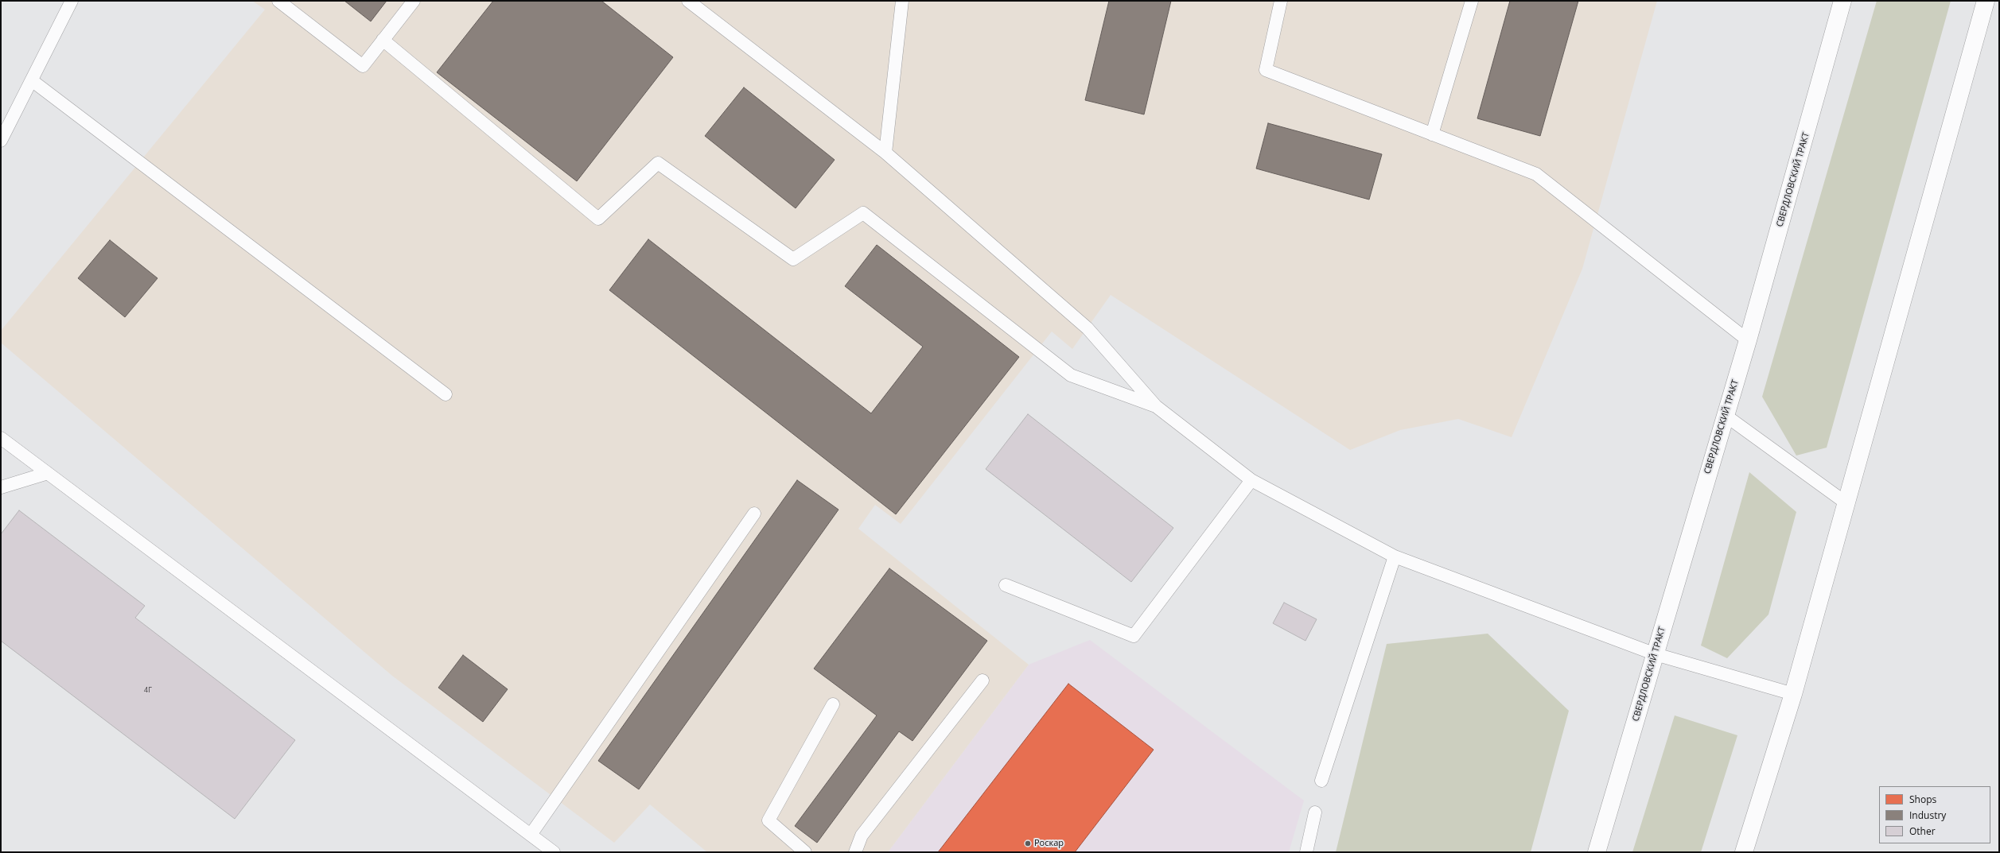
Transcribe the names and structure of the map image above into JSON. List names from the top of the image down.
{
  "streets": {
    "main road": ["СВЕРДЛОВСКИЙ ТРАКТ"]
  },
  "places": ["Роскар"],
  "house_numbers": ["4Г"],
  "legend": ["Shops", "Industry", "Other"]
}
